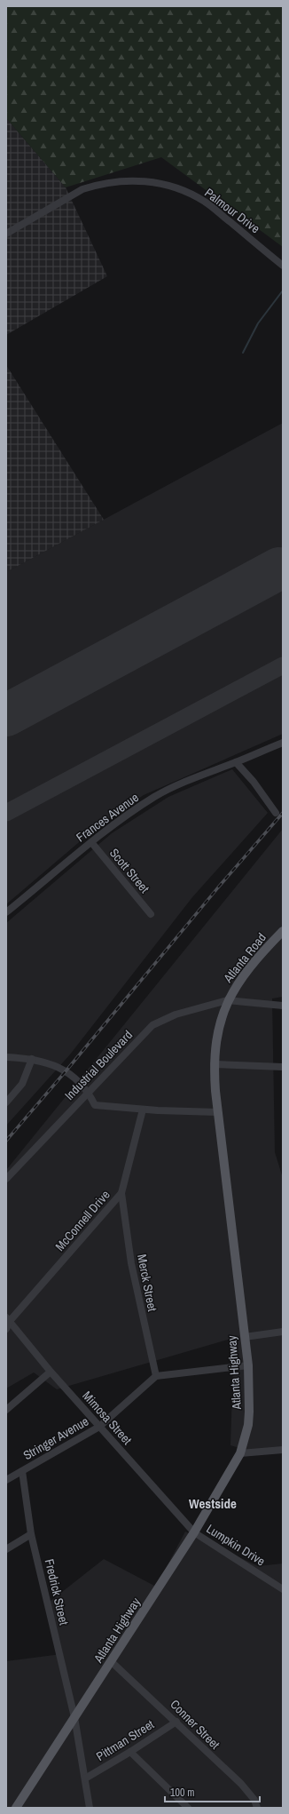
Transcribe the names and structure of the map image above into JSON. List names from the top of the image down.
{
  "streets": {
    "main road": ["Atlanta Road", "Atlanta Highway"],
    "street": [
      "Palmour Drive",
      "Frances Avenue",
      "Scott Street",
      "Industrial Boulevard",
      "McConnell Drive",
      "Merck Street",
      "Mimosa Street",
      "Stringer Avenue",
      "Lumpkin Drive",
      "Fredrick Street",
      "Conner Street",
      "Pittman Street"
    ]
  },
  "crossings": [
    ["Frances Avenue", "Scott Street"],
    ["Atlanta Road", "Industrial Boulevard"],
    ["Atlanta Road", "Atlanta Highway"],
    ["Industrial Boulevard", "Atlanta Highway"],
    ["McConnell Drive", "Merck Street"],
    ["McConnell Drive", "Mimosa Street"],
    ["Merck Street", "Stringer Avenue"],
    ["Atlanta Highway", "Mimosa Street"],
    ["Atlanta Highway", "Lumpkin Drive"],
    ["Atlanta Highway", "Fredrick Street"],
    ["Atlanta Highway", "Conner Street"],
    ["Mimosa Street", "Stringer Avenue"],
    ["Mimosa Street", "Lumpkin Drive"],
    ["Stringer Avenue", "Fredrick Street"],
    ["Fredrick Street", "Pittman Street"],
    ["Conner Street", "Pittman Street"]
  ],
  "districts": ["Westside"],
  "scale_bar": "100 m"
}
